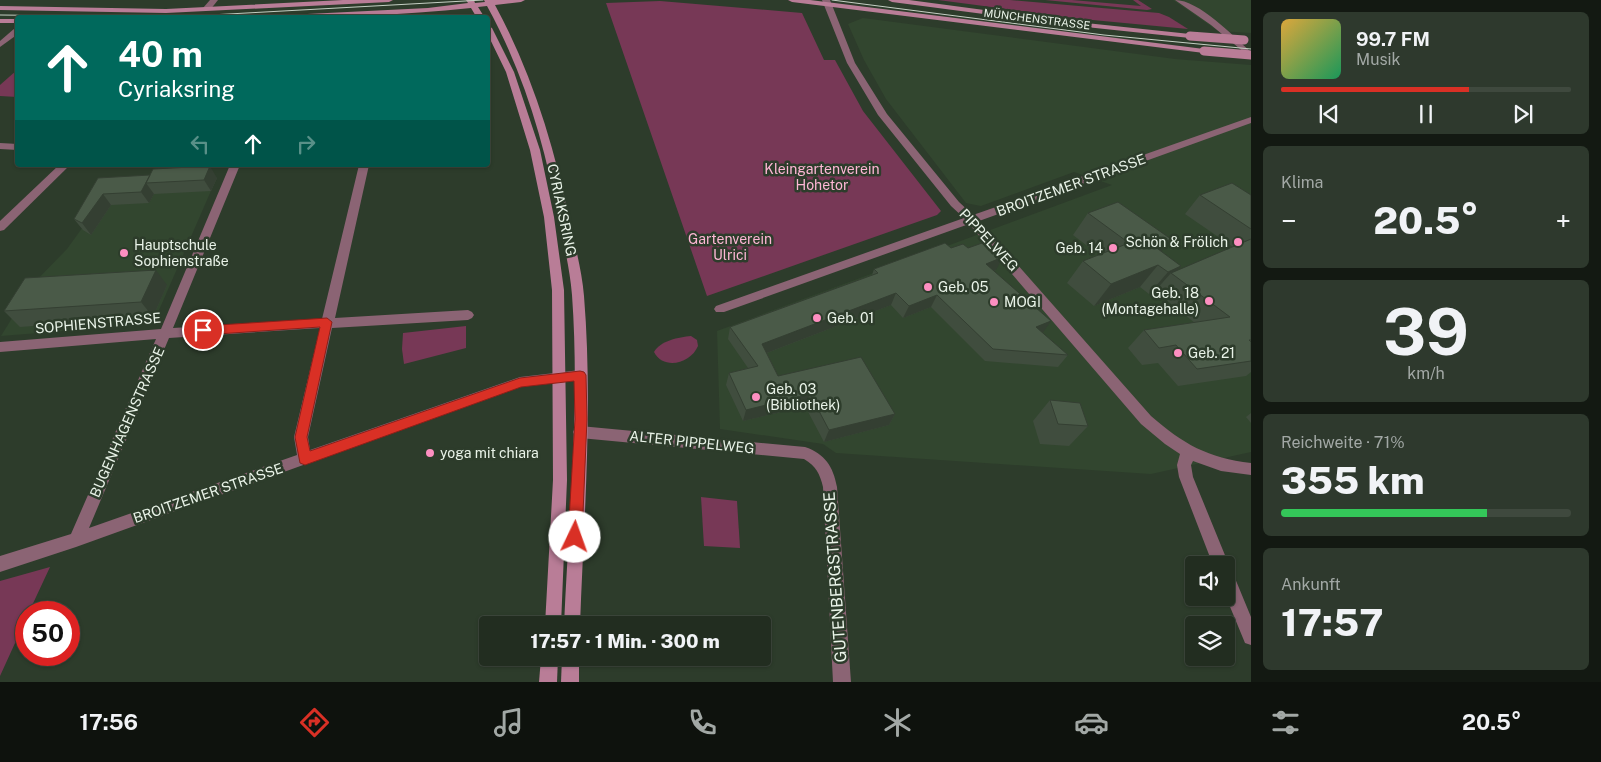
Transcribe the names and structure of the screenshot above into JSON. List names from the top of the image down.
{
  "streets": {
    "main road": ["MÜNCHENSTRASSE", "CYRIAKSRING"],
    "street": [
      "BROITZEMER STRASSE",
      "PIPPELWEG",
      "SOPHIENSTRASSE",
      "BUGENHAGENSTRASSE",
      "ALTER PIPPELWEG",
      "GUTENBERGSTRASSE"
    ]
  },
  "crossings": [
    ["MÜNCHENSTRASSE", "PIPPELWEG"],
    ["BROITZEMER STRASSE", "CYRIAKSRING"],
    ["BROITZEMER STRASSE", "PIPPELWEG"],
    ["BROITZEMER STRASSE", "BUGENHAGENSTRASSE"],
    ["CYRIAKSRING", "ALTER PIPPELWEG"],
    ["SOPHIENSTRASSE", "BUGENHAGENSTRASSE"],
    ["ALTER PIPPELWEG", "GUTENBERGSTRASSE"]
  ],
  "parks": ["Kleingartenverein Hohetor", "Gartenverein Ulrici"],
  "places": [
    "Schön & Frölich",
    "Geb. 14",
    "Hauptschule Sophienstraße",
    "Geb. 05",
    "Geb. 18 (Montagehalle)",
    "MOGI",
    "Geb. 01",
    "Geb. 21",
    "Geb. 03 (Bibliothek)",
    "yoga mit chiara"
  ],
  "page": {
    "turn": ["40 m", "Cyriaksring"],
    "song": ["99.7 FM", "Musik"],
    "tile": [
      "Klima",
      ["39", "km/h"],
      ["Reichweite · 71%", "355 km"],
      ["Ankunft", "17:57"]
    ],
    "heat": ["−", "20.5°", "+"],
    "limit": "50",
    "trip": "17:57 · 1 Min. · 300 m",
    "tabs": ["17:56", "20.5°"]
  }
}
